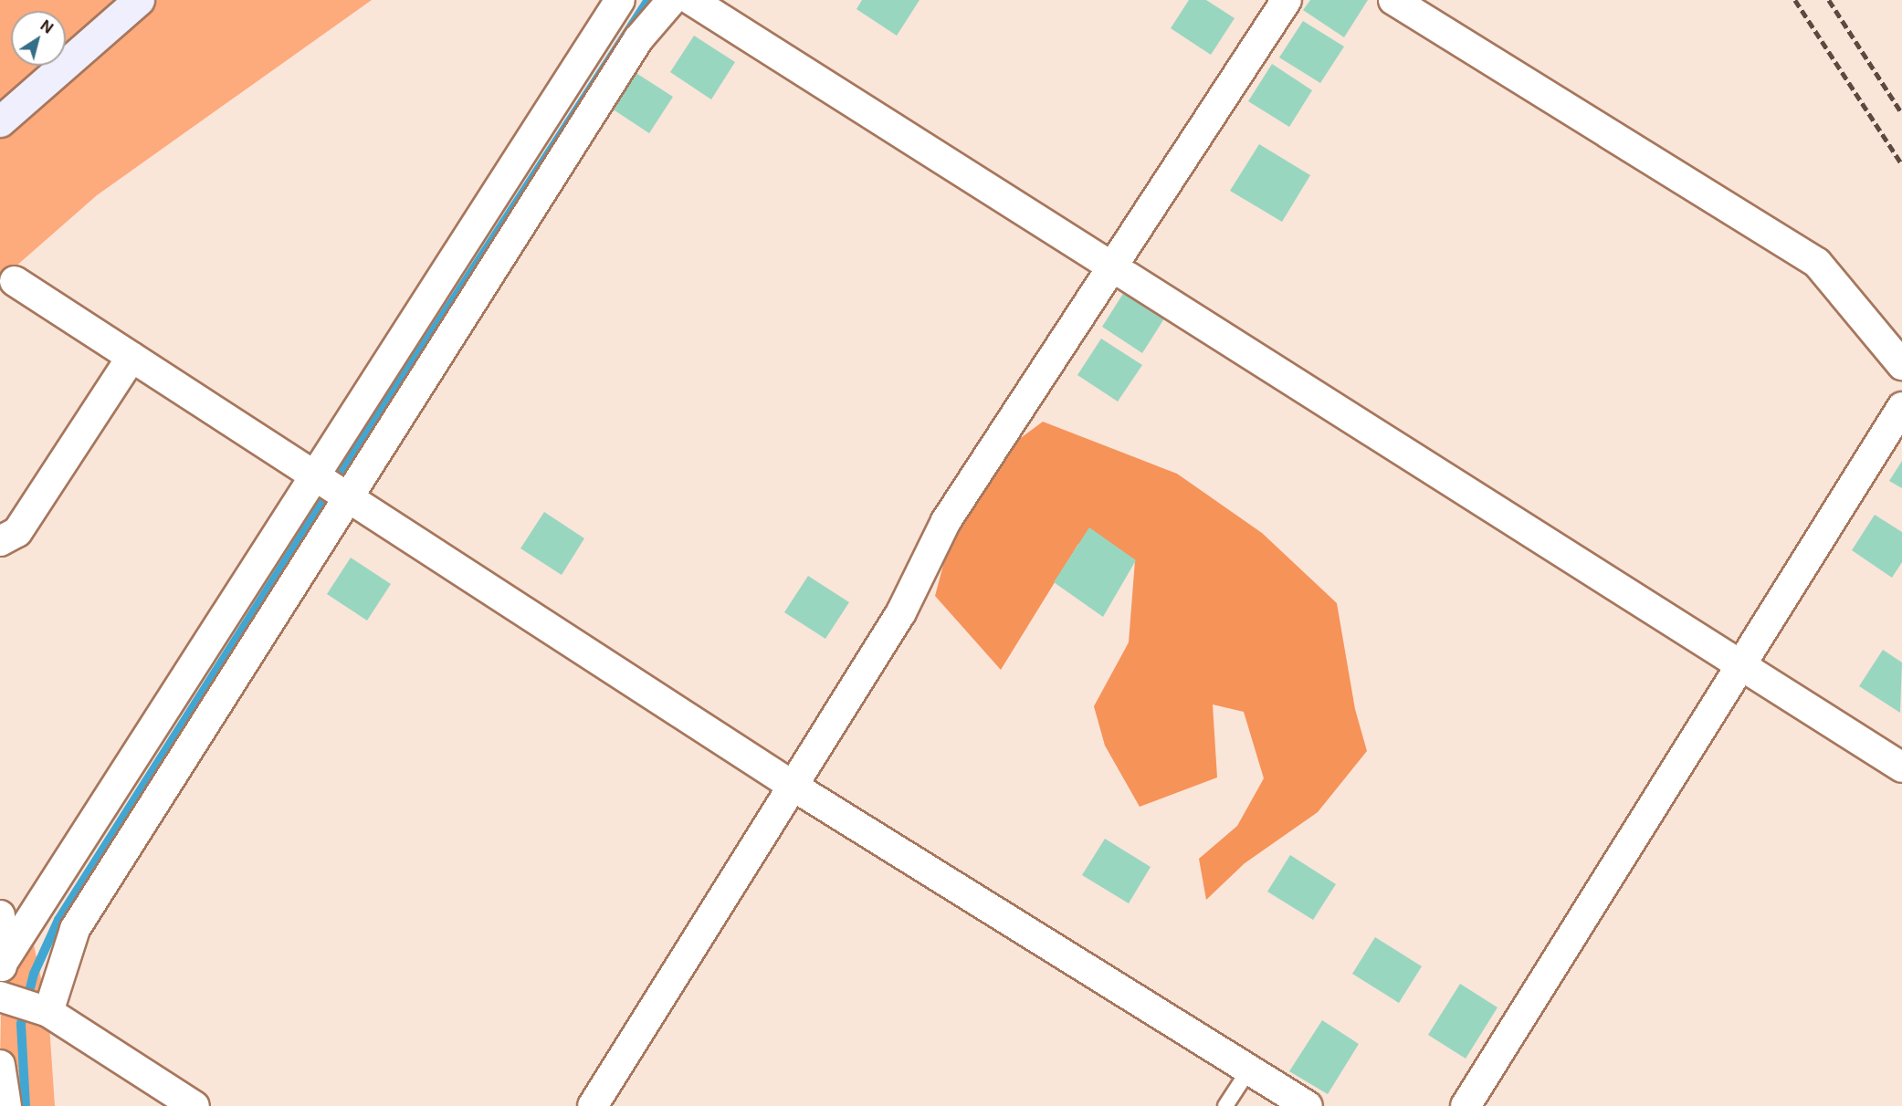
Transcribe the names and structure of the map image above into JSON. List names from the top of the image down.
{
  "north": "top right"
}
